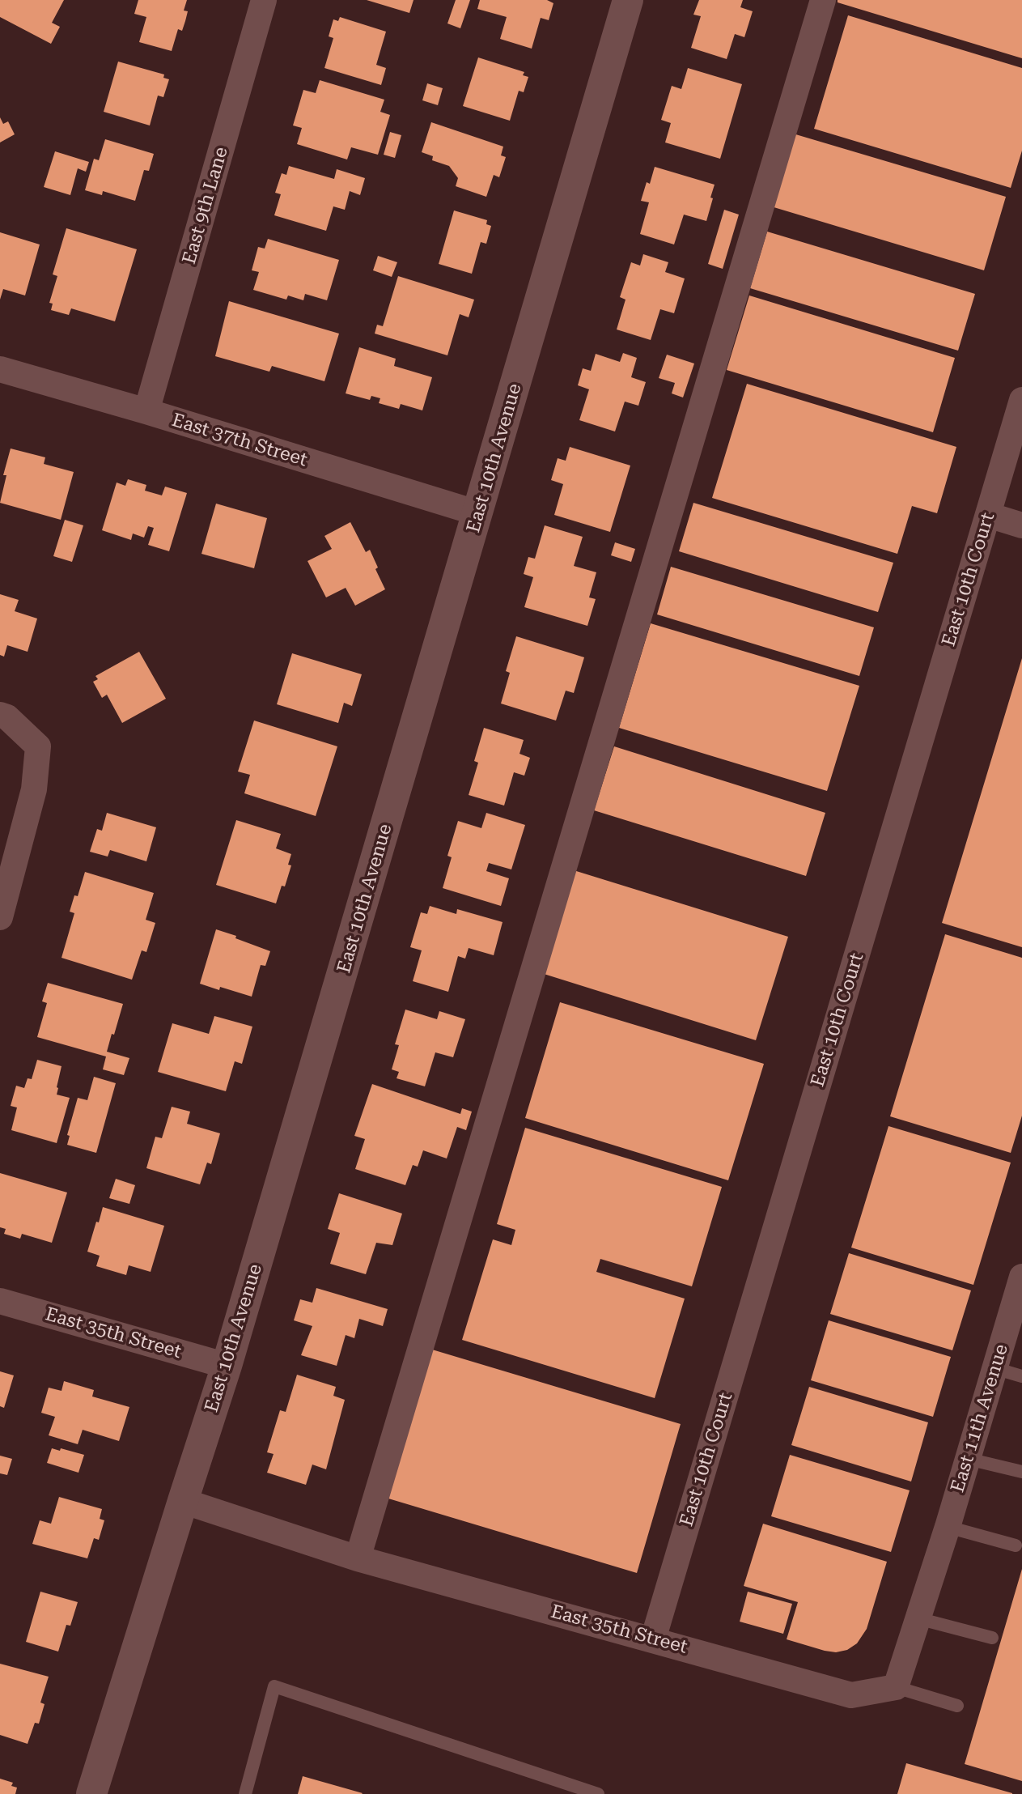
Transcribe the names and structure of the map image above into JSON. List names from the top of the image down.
{
  "streets": {
    "street": [
      "East 9th Lane",
      "East 37th Street",
      "East 10th Avenue",
      "East 10th Court",
      "East 35th Street",
      "East 11th Avenue"
    ]
  },
  "crossings": [
    ["East 9th Lane", "East 37th Street"],
    ["East 37th Street", "East 10th Avenue"],
    ["East 10th Avenue", "East 35th Street"],
    ["East 10th Court", "East 35th Street"]
  ]
}
